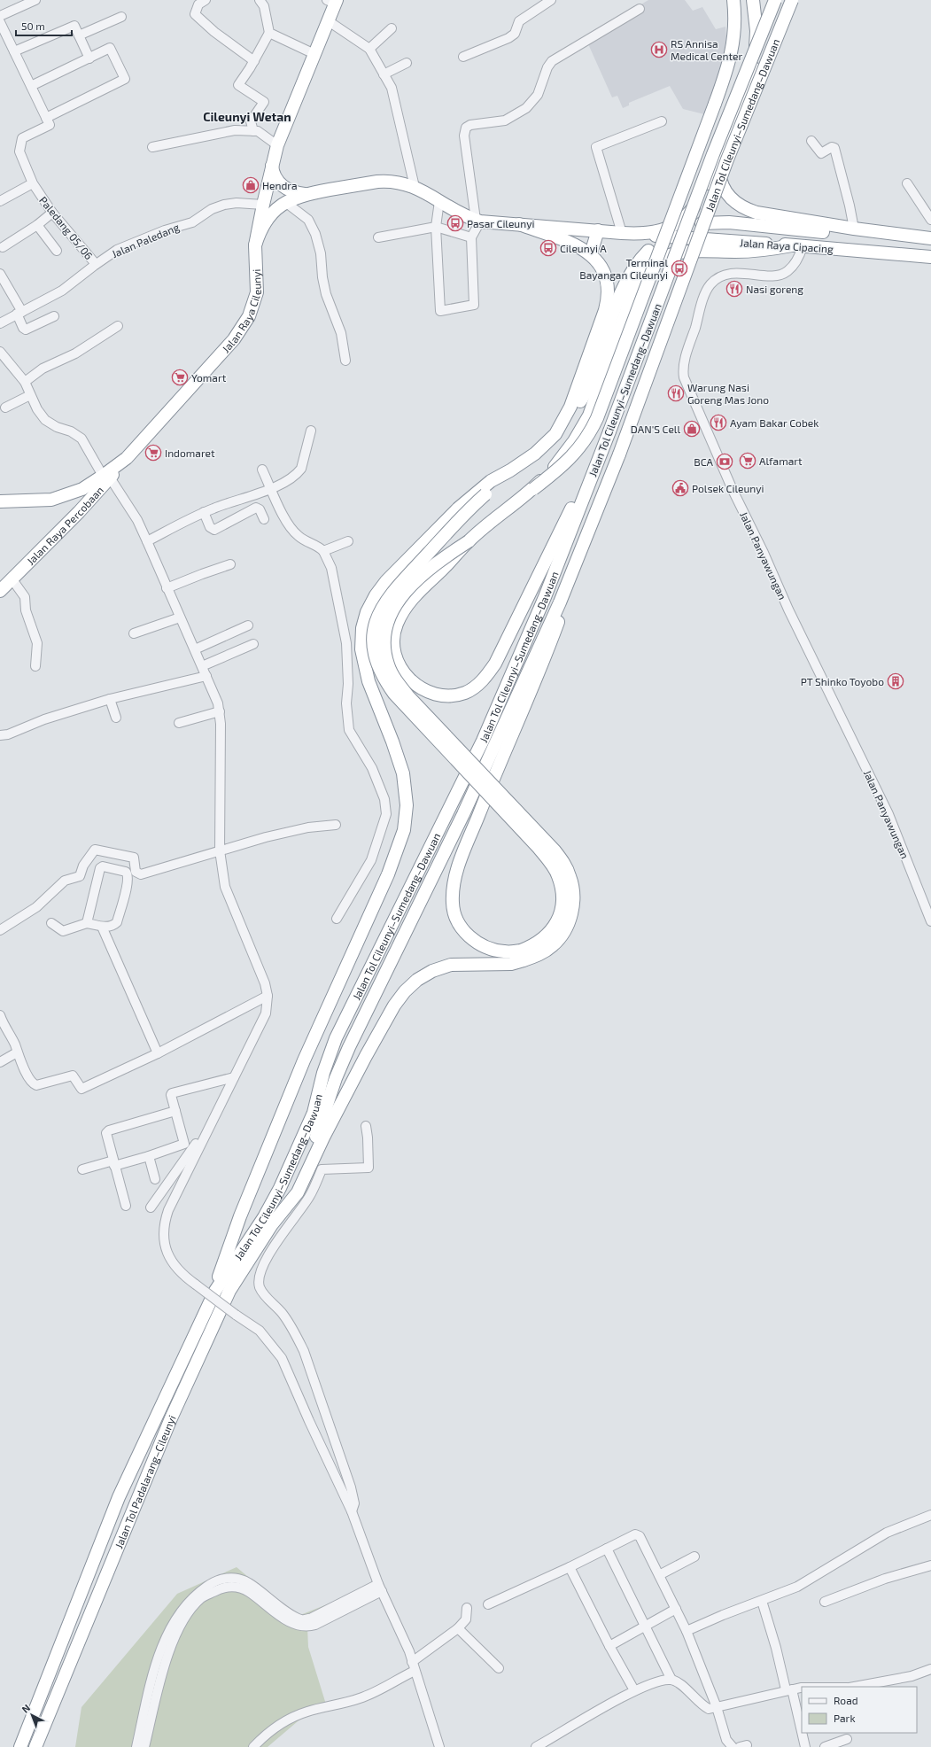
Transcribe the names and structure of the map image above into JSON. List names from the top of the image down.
{
  "streets": {
    "highway": [
      "Jalan Tol Cileunyi–Sumedang–Dawuan",
      "Jalan Raya Cipacing",
      "Jalan Raya Cileunyi",
      "Jalan Raya Percobaan",
      "Jalan Tol Padalarang–Cileunyi"
    ],
    "street": ["Paledang 05/06", "Jalan Paledang", "Jalan Panyawungan"]
  },
  "crossings": [
    ["Jalan Tol Cileunyi–Sumedang–Dawuan", "Jalan Tol Padalarang–Cileunyi"],
    ["Paledang 05/06", "Jalan Paledang"],
    ["Jalan Paledang", "Jalan Raya Cileunyi"],
    ["Jalan Raya Cipacing", "Jalan Panyawungan"],
    ["Jalan Raya Cileunyi", "Jalan Raya Percobaan"]
  ],
  "districts": ["Cileunyi Wetan"],
  "places": {
    "hospital": ["RS Annisa Medical Center"],
    "shop": ["Hendra", "DAN'S Cell"],
    "bus stop": ["Pasar Cileunyi", "Cileunyi A", "Terminal Bayangan Cileunyi"],
    "restaurant": ["Nasi goreng", "Warung Nasi Goreng Mas Jono", "Ayam Bakar Cobek"],
    "supermarket": ["Yomart", "Indomaret", "Alfamart"],
    "bank": ["BCA"],
    "public building": ["Polsek Cileunyi"],
    "building": ["PT Shinko Toyobo"]
  },
  "legend": ["Road", "Park"],
  "scale_bar": "50 m",
  "north": "top left"
}
